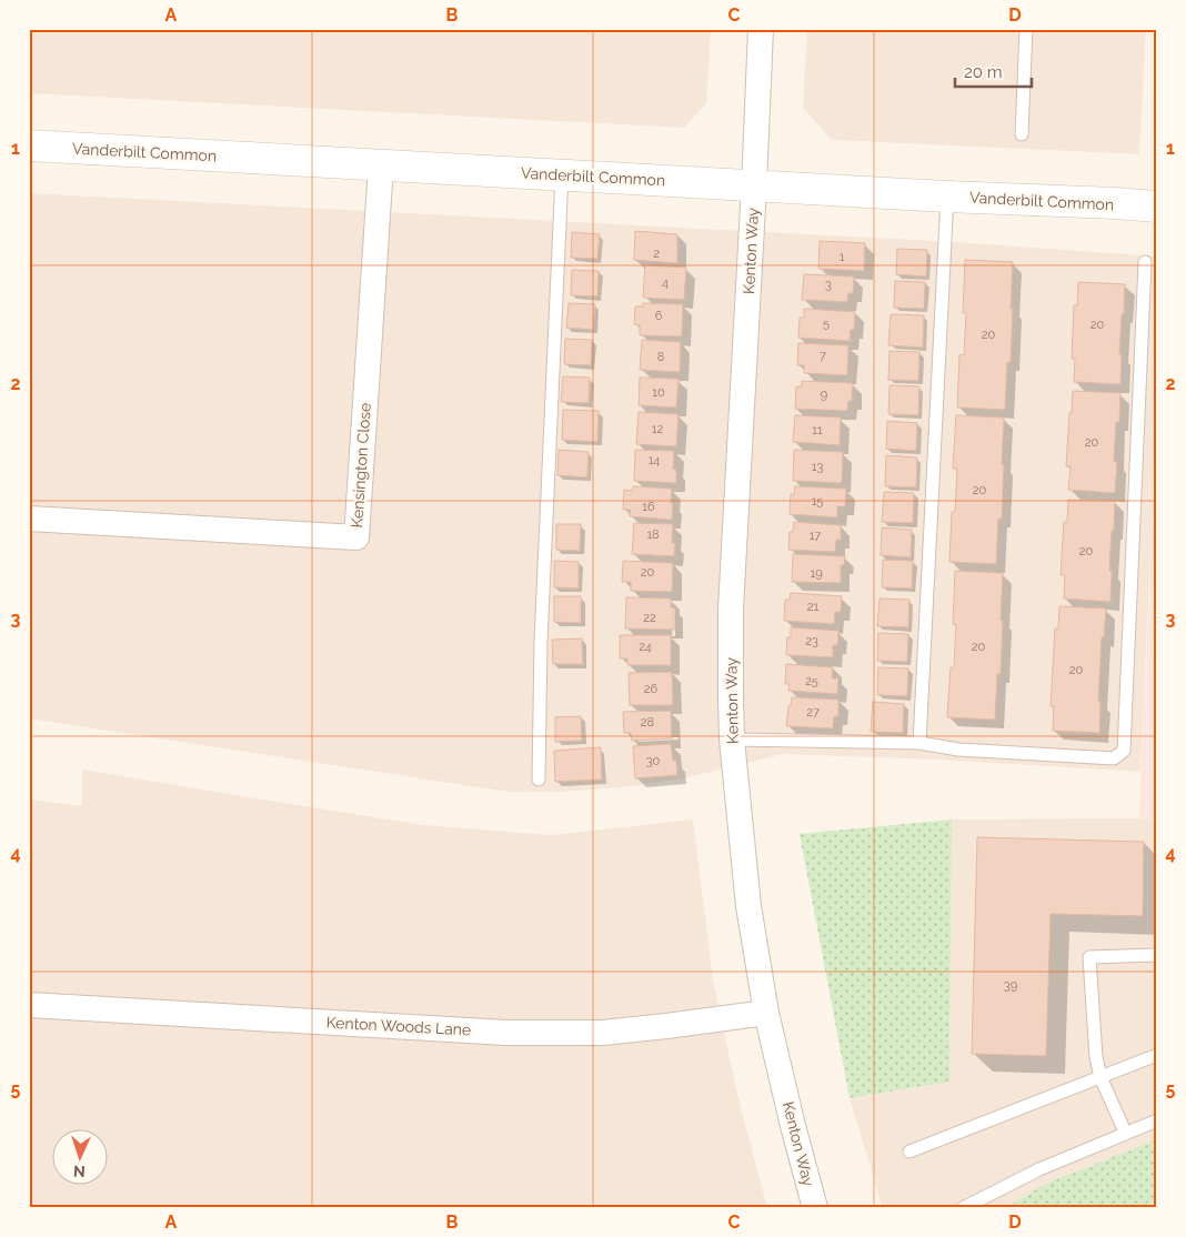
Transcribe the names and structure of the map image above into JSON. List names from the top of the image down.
{
  "streets": {
    "street": [
      "Vanderbilt Common",
      "Kenton Way",
      "Kensington Close",
      "Kenton Woods Lane"
    ]
  },
  "crossings": [
    ["Vanderbilt Common", "Kenton Way"],
    ["Vanderbilt Common", "Kensington Close"],
    ["Kenton Way", "Kenton Woods Lane"]
  ],
  "house_numbers": [
    "2",
    "1",
    "4",
    "3",
    "6",
    "5",
    "20",
    "20",
    "7",
    "8",
    "10",
    "9",
    "12",
    "11",
    "20",
    "14",
    "13",
    "20",
    "15",
    "16",
    "18",
    "17",
    "20",
    "20",
    "19",
    "21",
    "22",
    "23",
    "24",
    "20",
    "20",
    "25",
    "26",
    "27",
    "28",
    "30",
    "39"
  ],
  "scale_bar": "20 m",
  "north": "bottom",
  "grid": {
    "columns": [
      "A",
      "B",
      "C",
      "D"
    ],
    "rows": [
      "1",
      "2",
      "3",
      "4",
      "5"
    ]
  }
}
